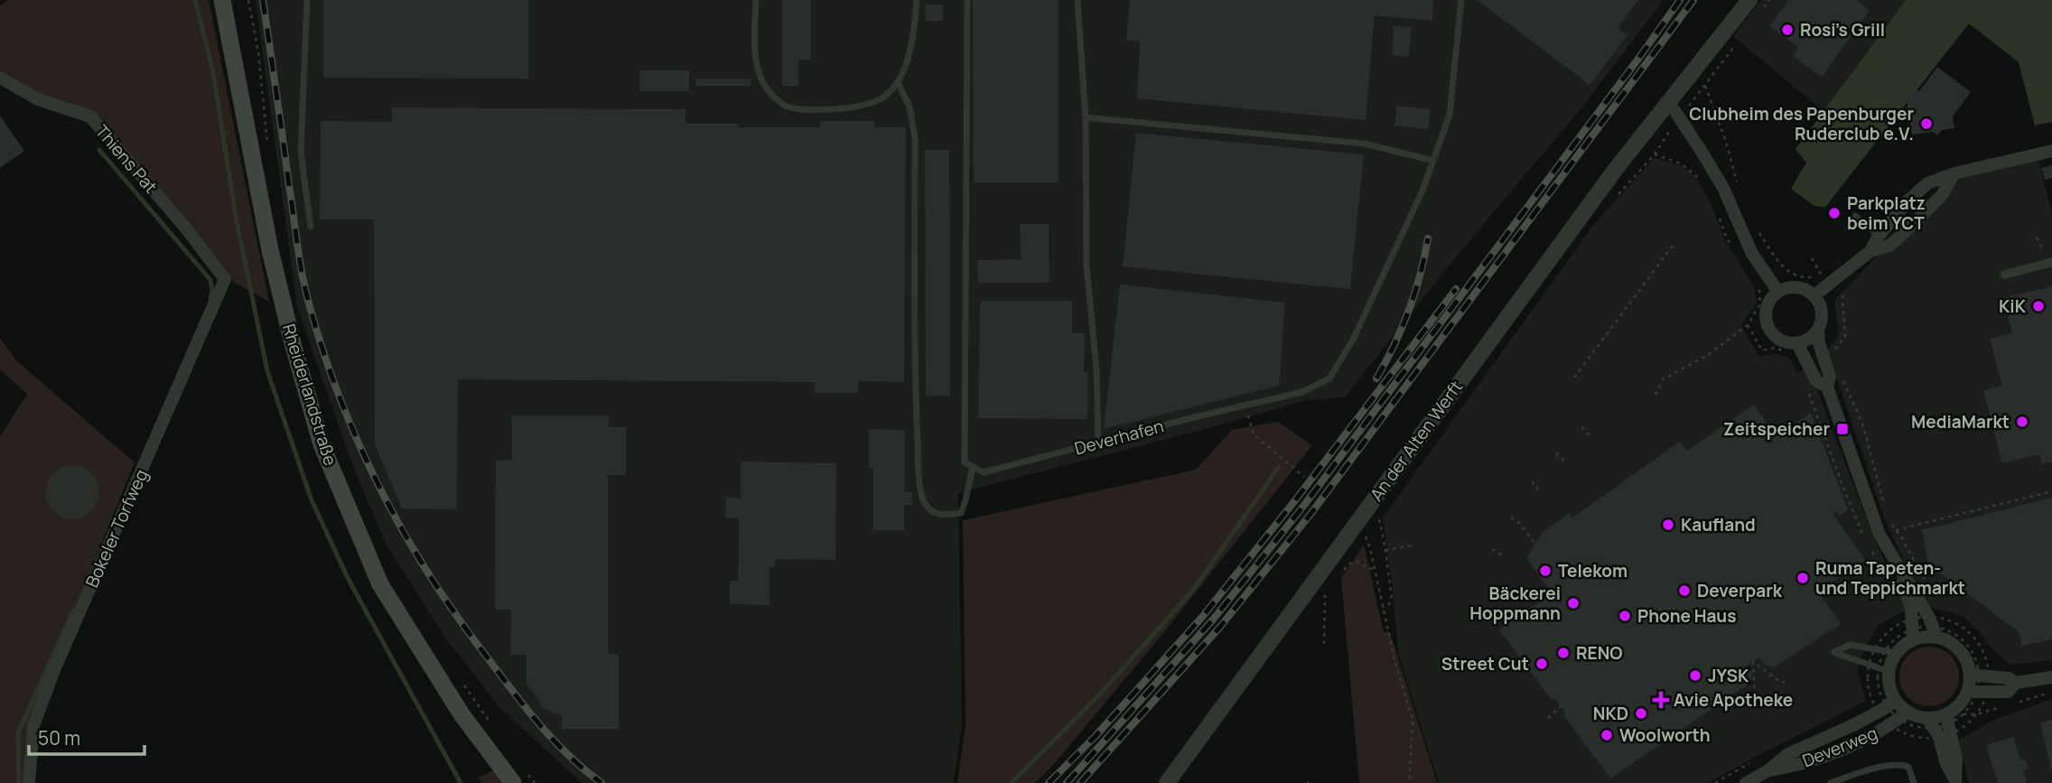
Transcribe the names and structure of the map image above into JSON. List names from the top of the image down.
{
  "streets": {
    "main road": ["Rheiderlandstraße"],
    "street": [
      "Thiens Pat",
      "An der Alten Werft",
      "Bokeler Torfweg",
      "Deverweg"
    ],
    "lane": ["Deverhafen"]
  },
  "crossings": [
    ["Thiens Pat", "Bokeler Torfweg"]
  ],
  "places": {
    "other": [
      "Rosi's Grill",
      "Clubheim des Papenburger Ruderclub e.V.",
      "Parkplatz beim YCT",
      "KiK",
      "MediaMarkt",
      "Kaufland",
      "Telekom",
      "Ruma Tapeten- und Teppichmarkt",
      "Deverpark",
      "Bäckerei Hoppmann",
      "Phone Haus",
      "RENO",
      "Street Cut",
      "JYSK",
      "NKD",
      "Woolworth"
    ],
    "transit": ["Zeitspeicher"],
    "health": ["Avie Apotheke"]
  },
  "scale_bar": "50 m"
}
